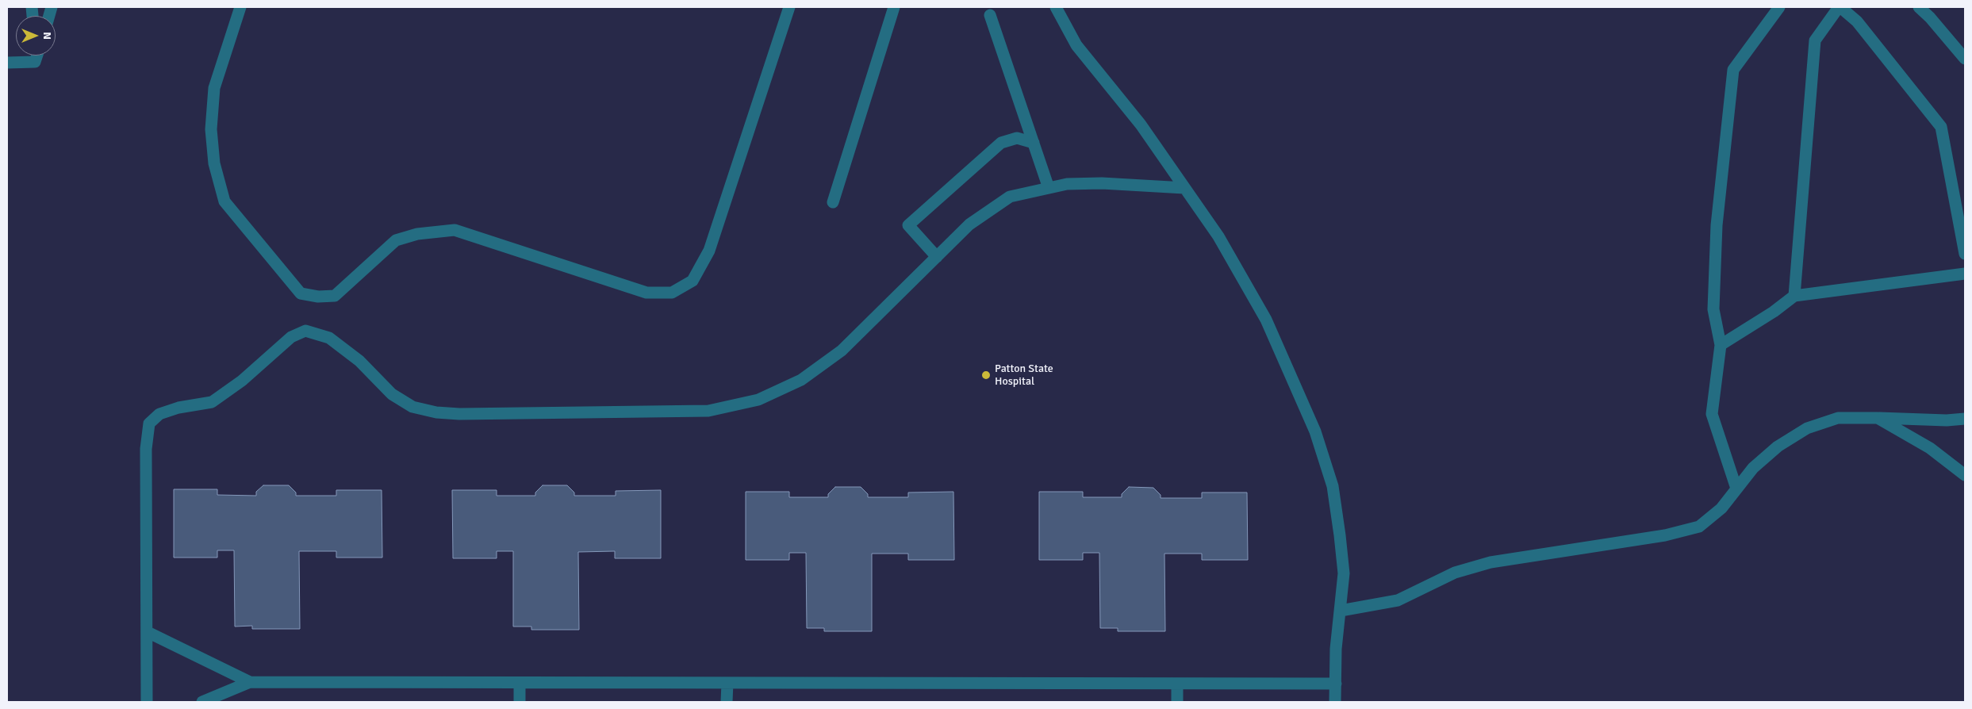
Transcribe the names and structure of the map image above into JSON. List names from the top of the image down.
{
  "places": ["Patton State Hospital"],
  "north": "right"
}
